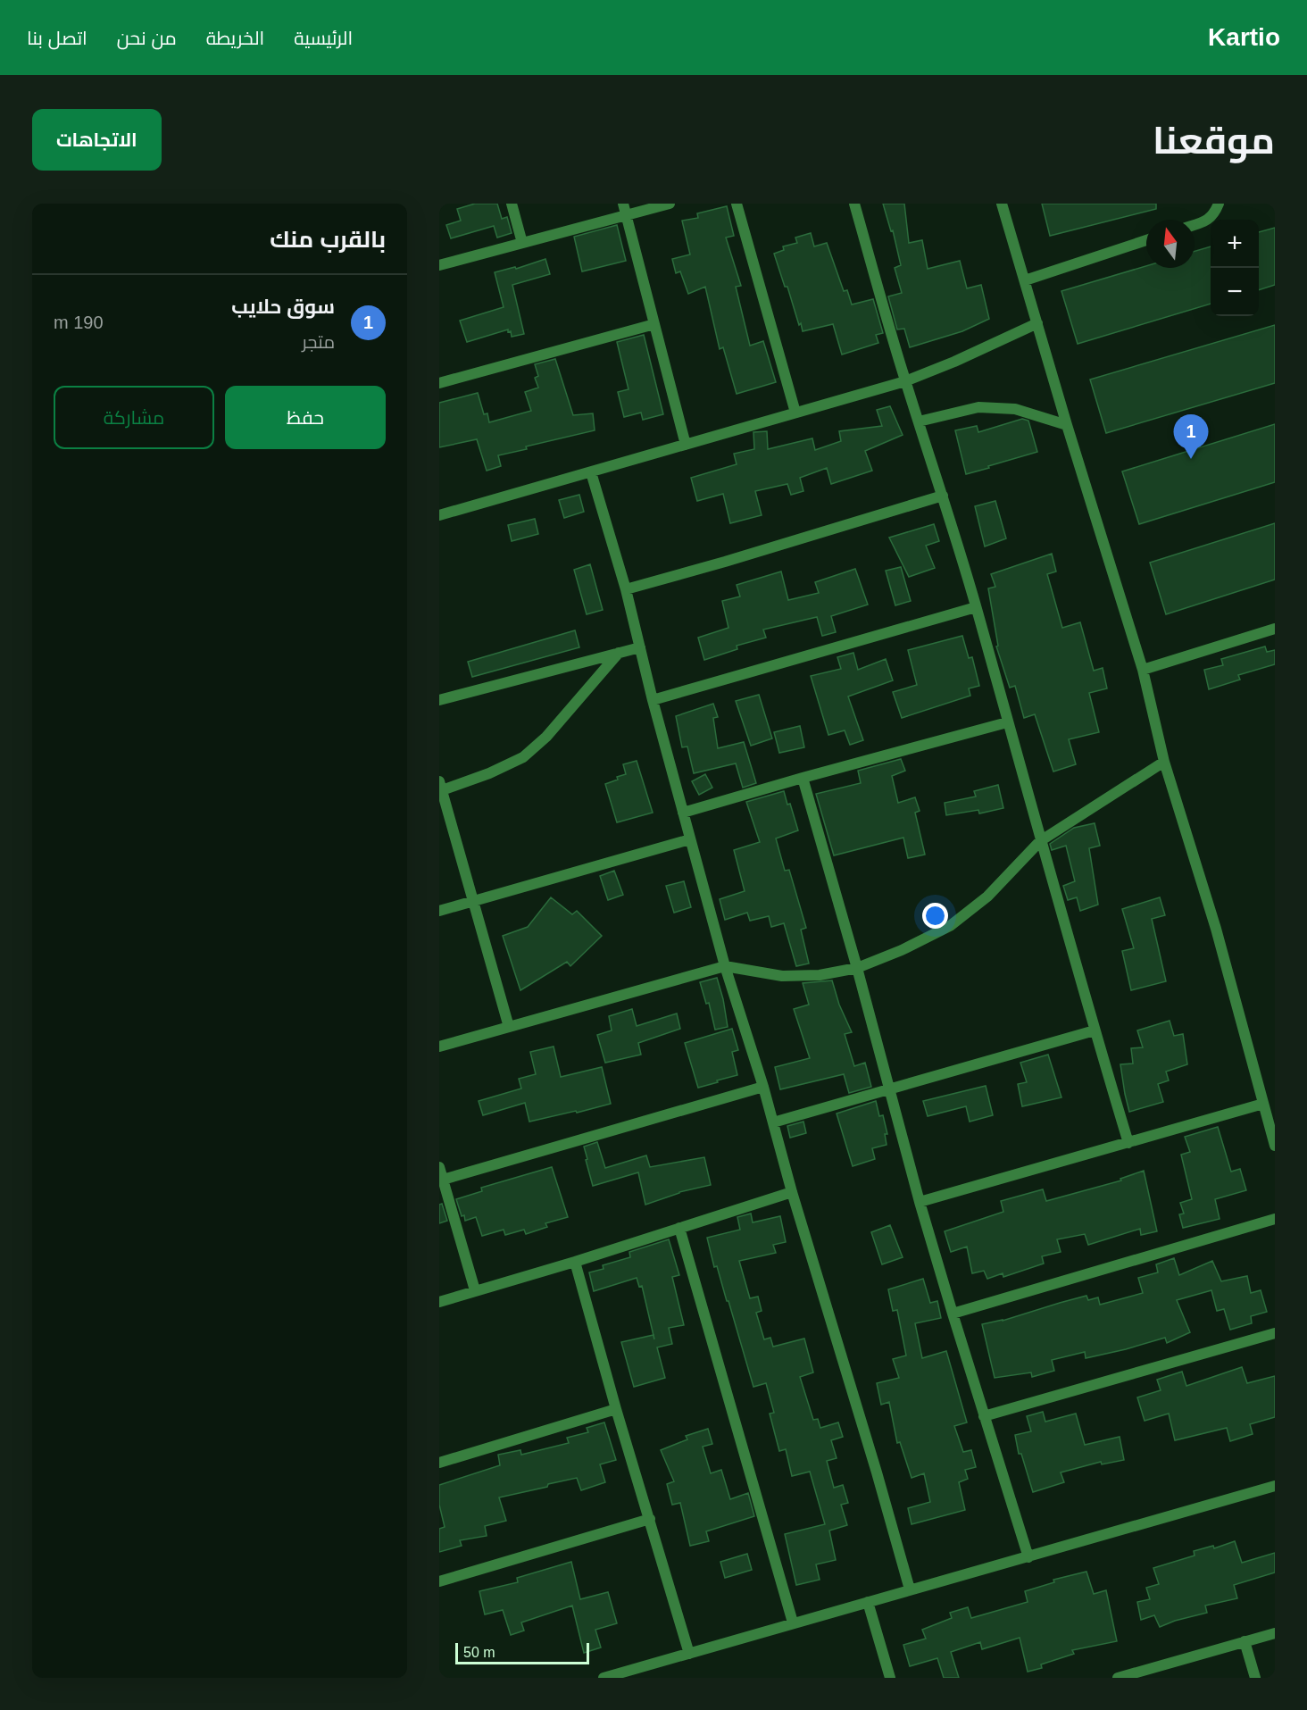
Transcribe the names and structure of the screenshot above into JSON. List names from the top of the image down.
{
  "scale_bar": "50 m",
  "north": "top",
  "page": {
    "header": "Kartio",
    "nav": [
      "الرئيسية",
      "الخريطة",
      "من نحن",
      "اتصل بنا"
    ],
    "title": "موقعنا",
    "buttons": [
      "الاتجاهات",
      ["حفظ", "مشاركة"]
    ],
    "heading": "بالقرب منك",
    "map_buttons": ["+", "−"],
    "list": [
      {
        "mark": "1",
        "name": "سوق حلايب",
        "note": "متجر",
        "value": "190 m"
      }
    ],
    "pins": "1",
    "scale": "50 m"
  }
}
